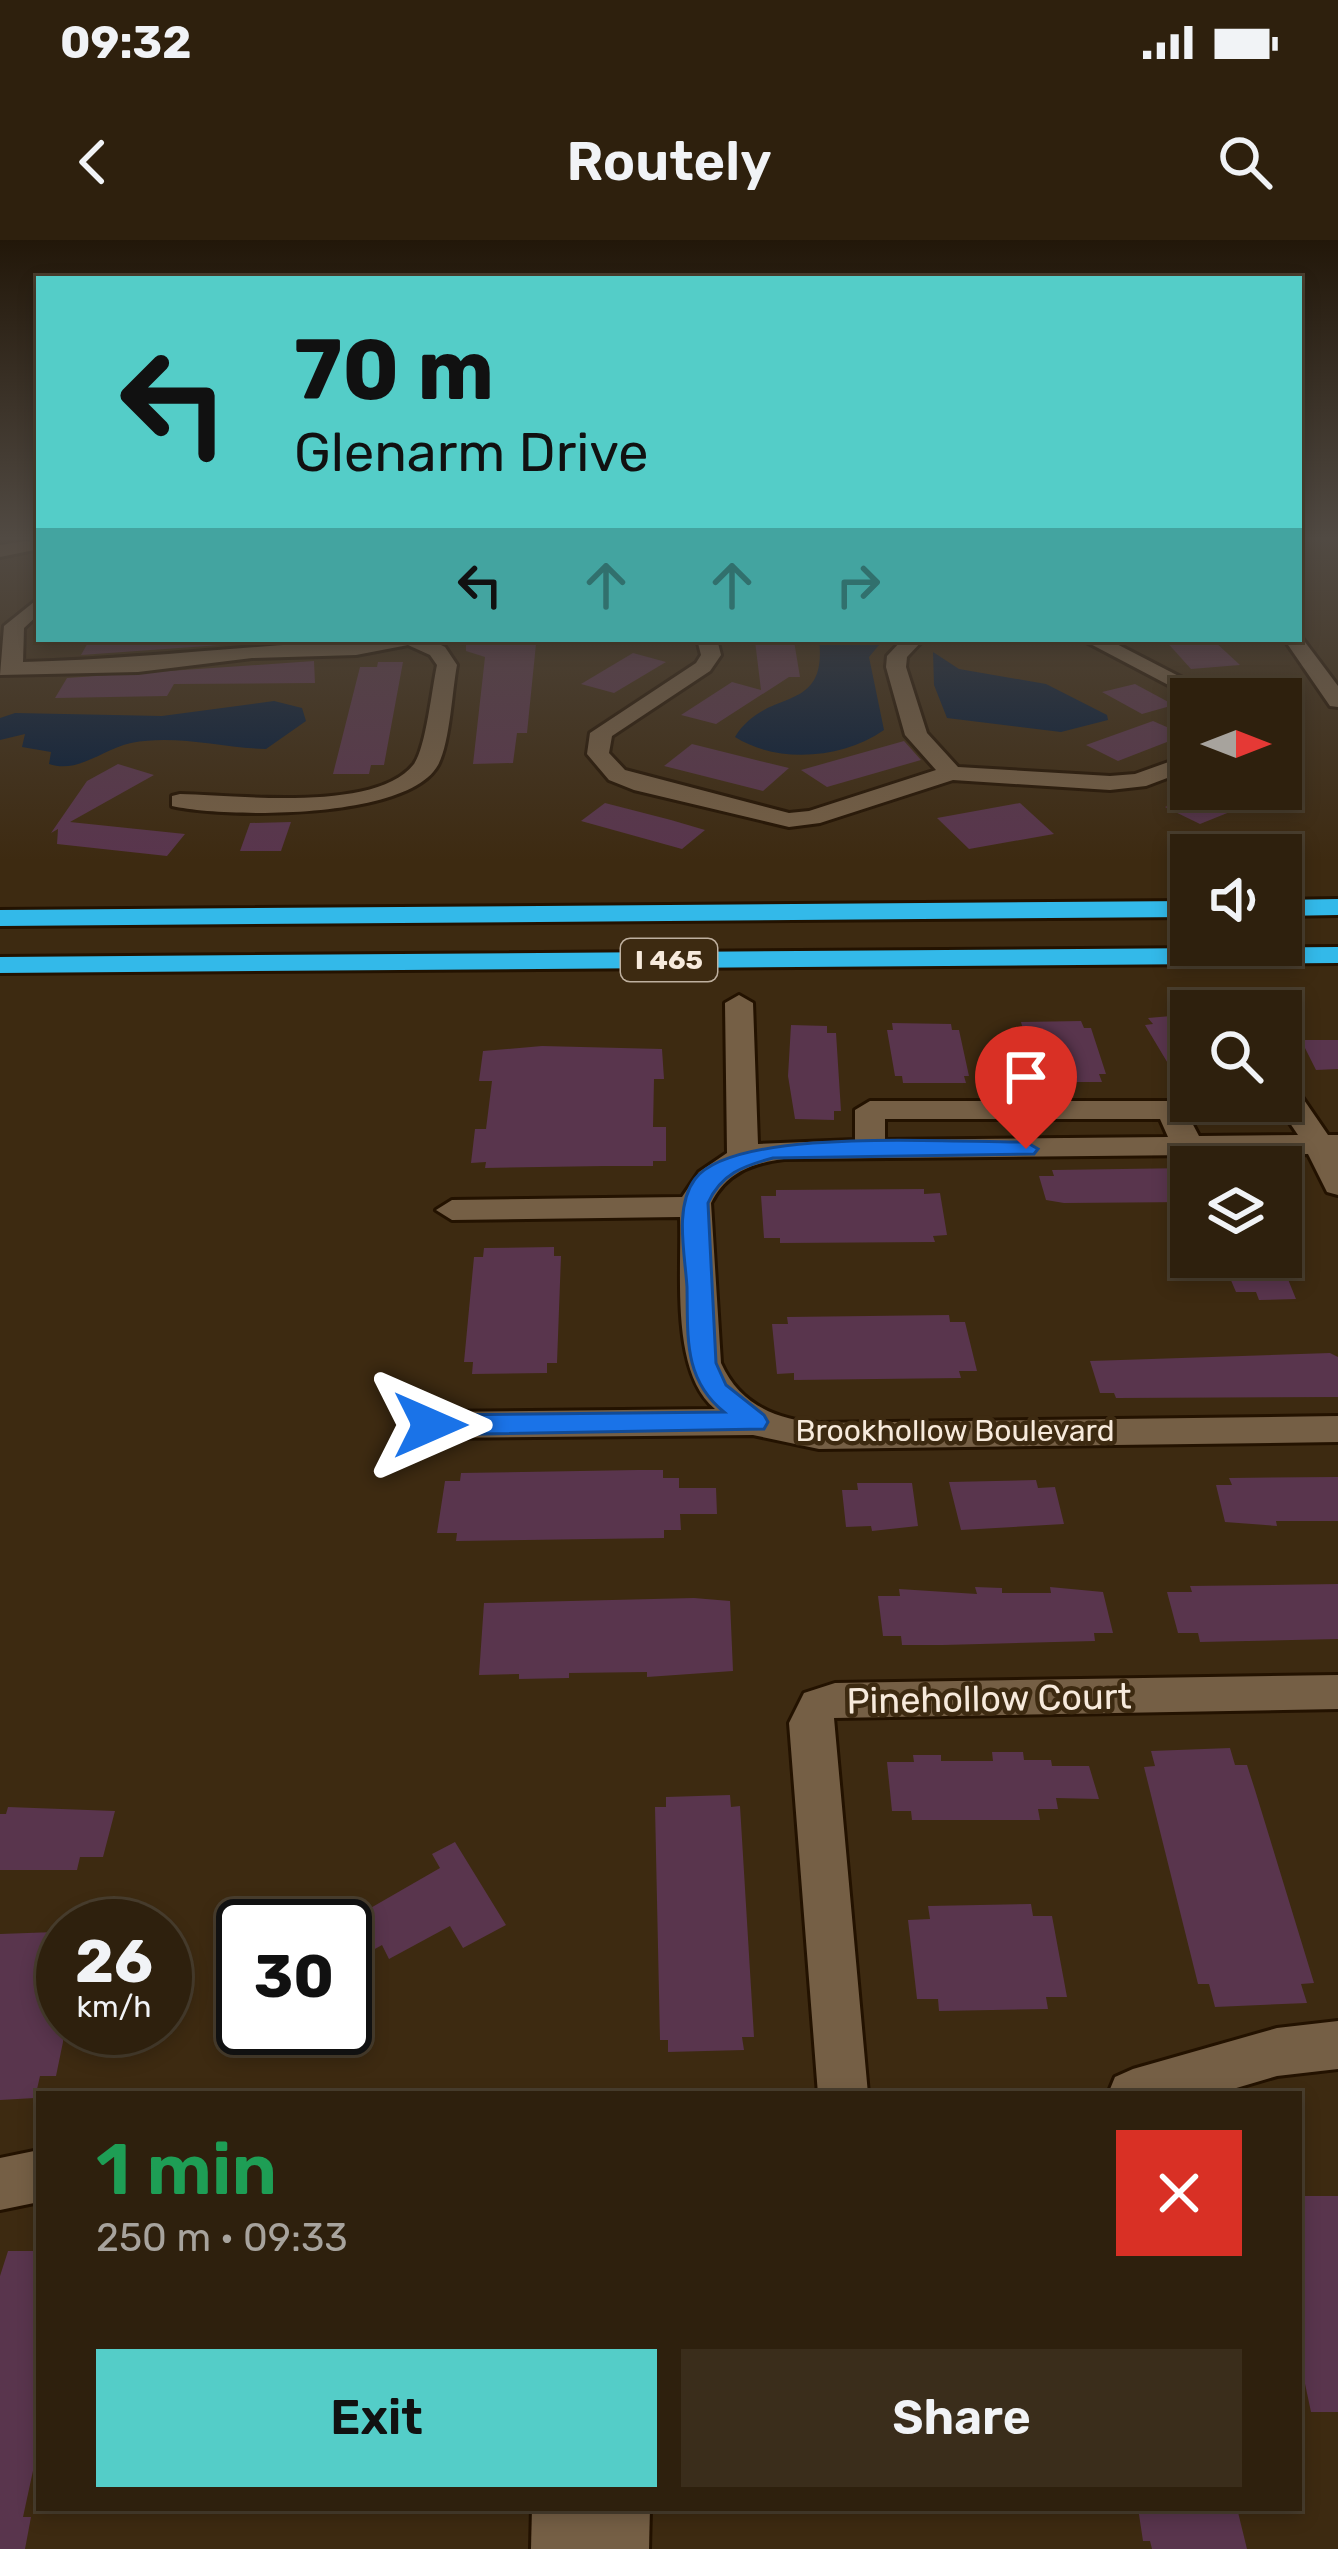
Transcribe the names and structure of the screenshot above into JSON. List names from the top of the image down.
{
  "streets": {
    "highway": ["I 465"],
    "street": ["Brookhollow Boulevard", "Pinehollow Court"]
  },
  "north": "right",
  "page": {
    "status": "09:32",
    "header": "Routely",
    "turn": ["70 m", "Glenarm Drive"],
    "speed": "26 km/h",
    "limit": "30",
    "heading": ["1 min", "250 m · 09:33"],
    "buttons": ["Exit", "Share"]
  }
}
